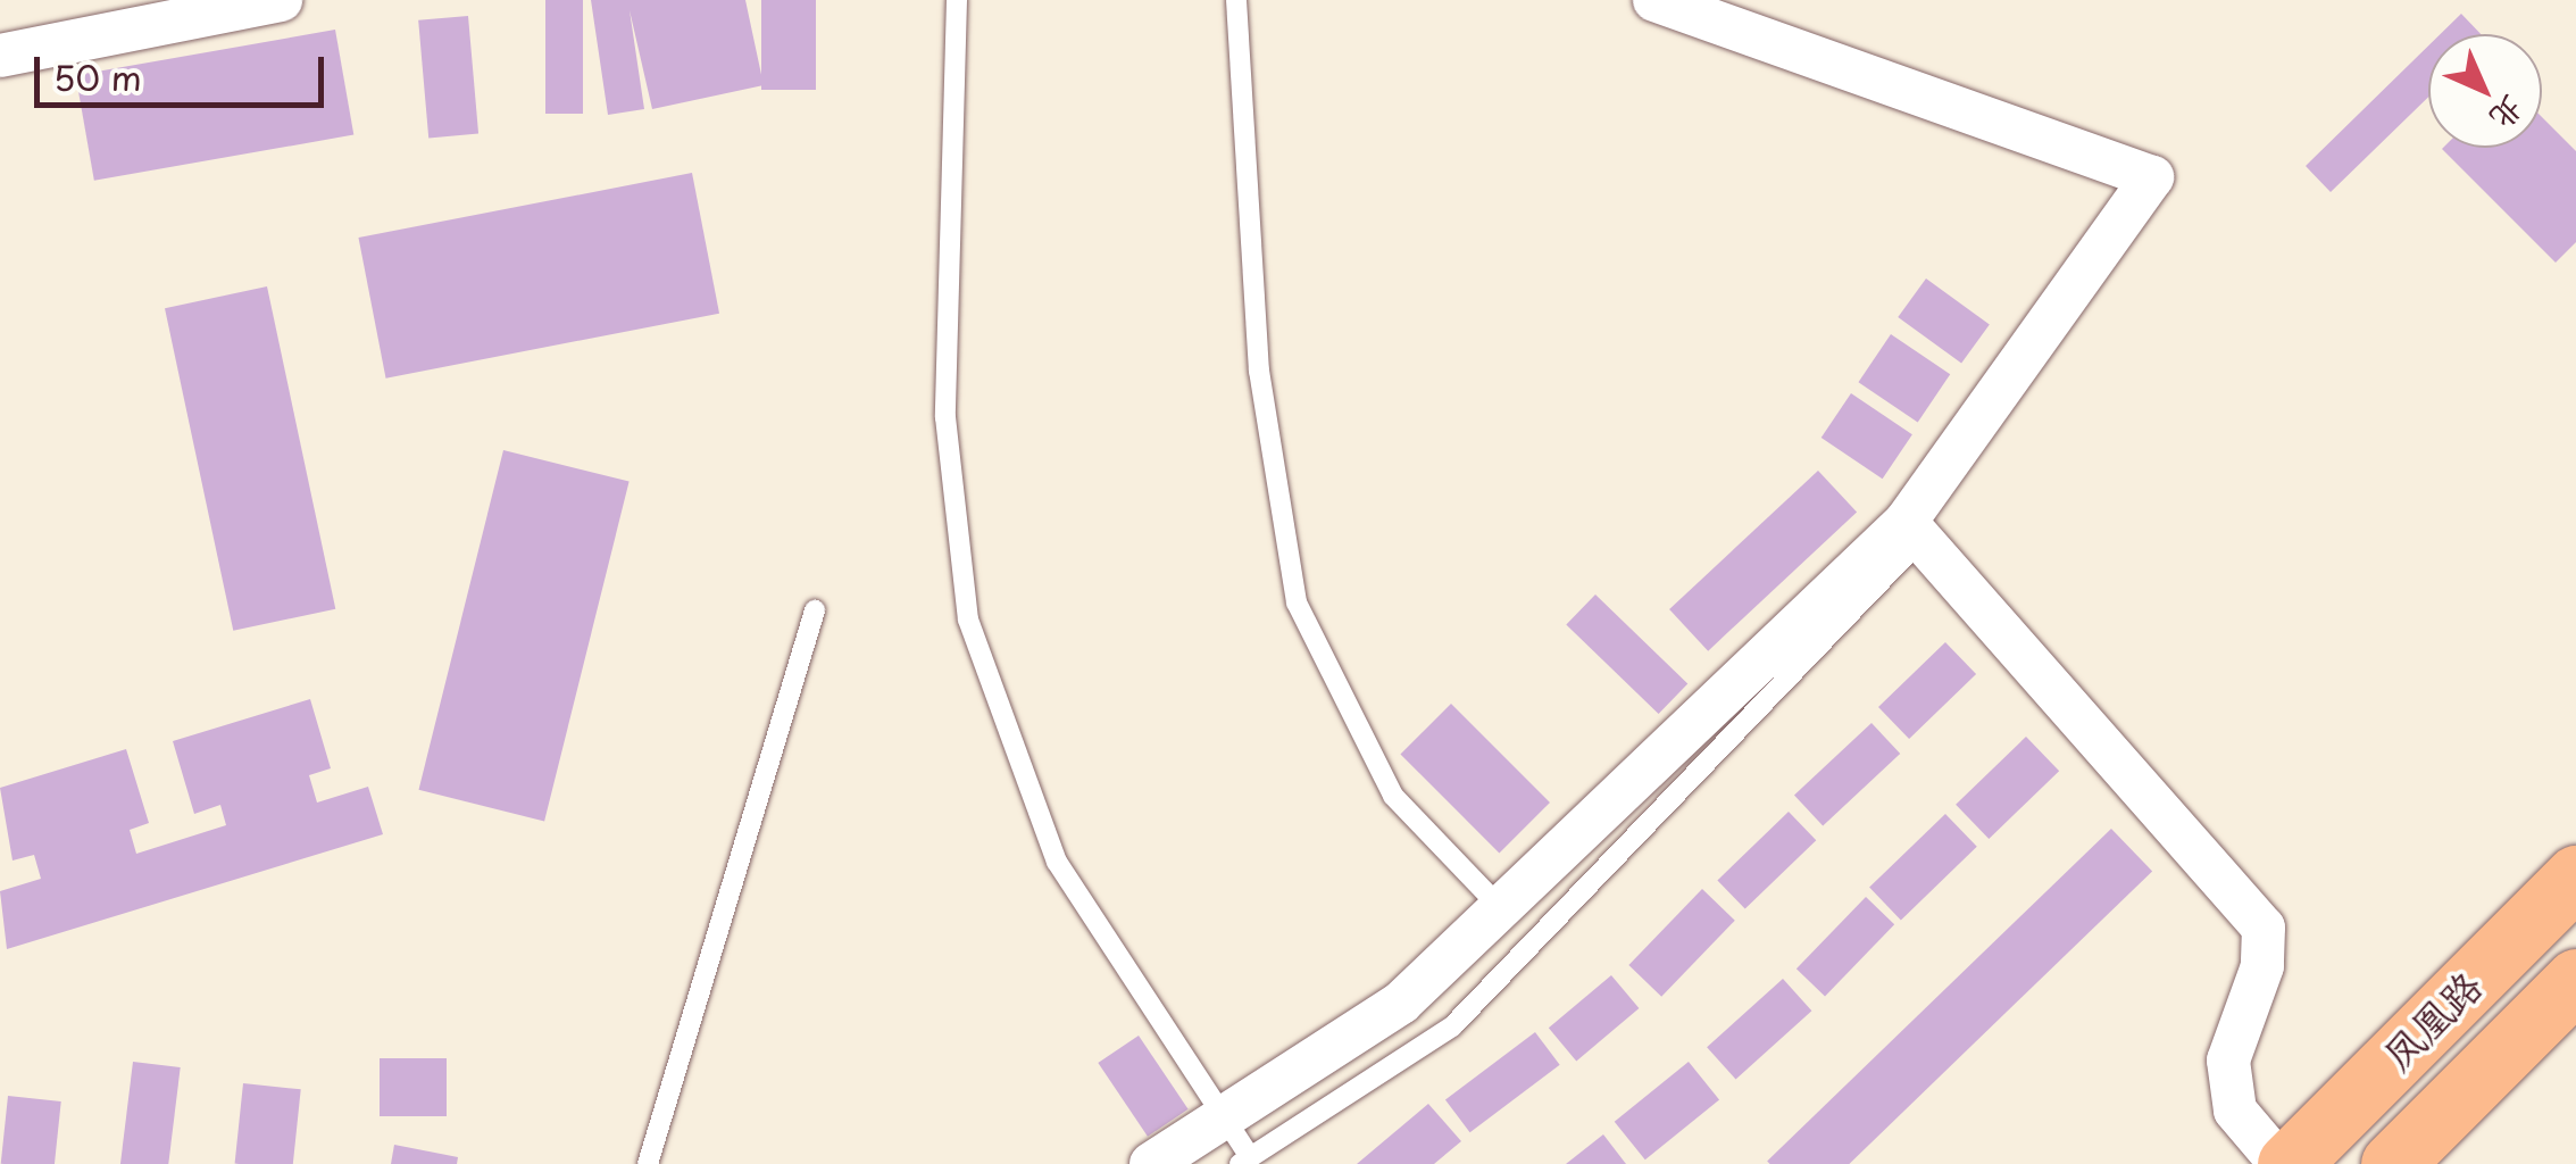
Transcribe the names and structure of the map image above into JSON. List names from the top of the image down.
{
  "streets": {
    "highway": ["凤凰路"]
  },
  "scale_bar": "50 m",
  "north": "bottom right"
}
